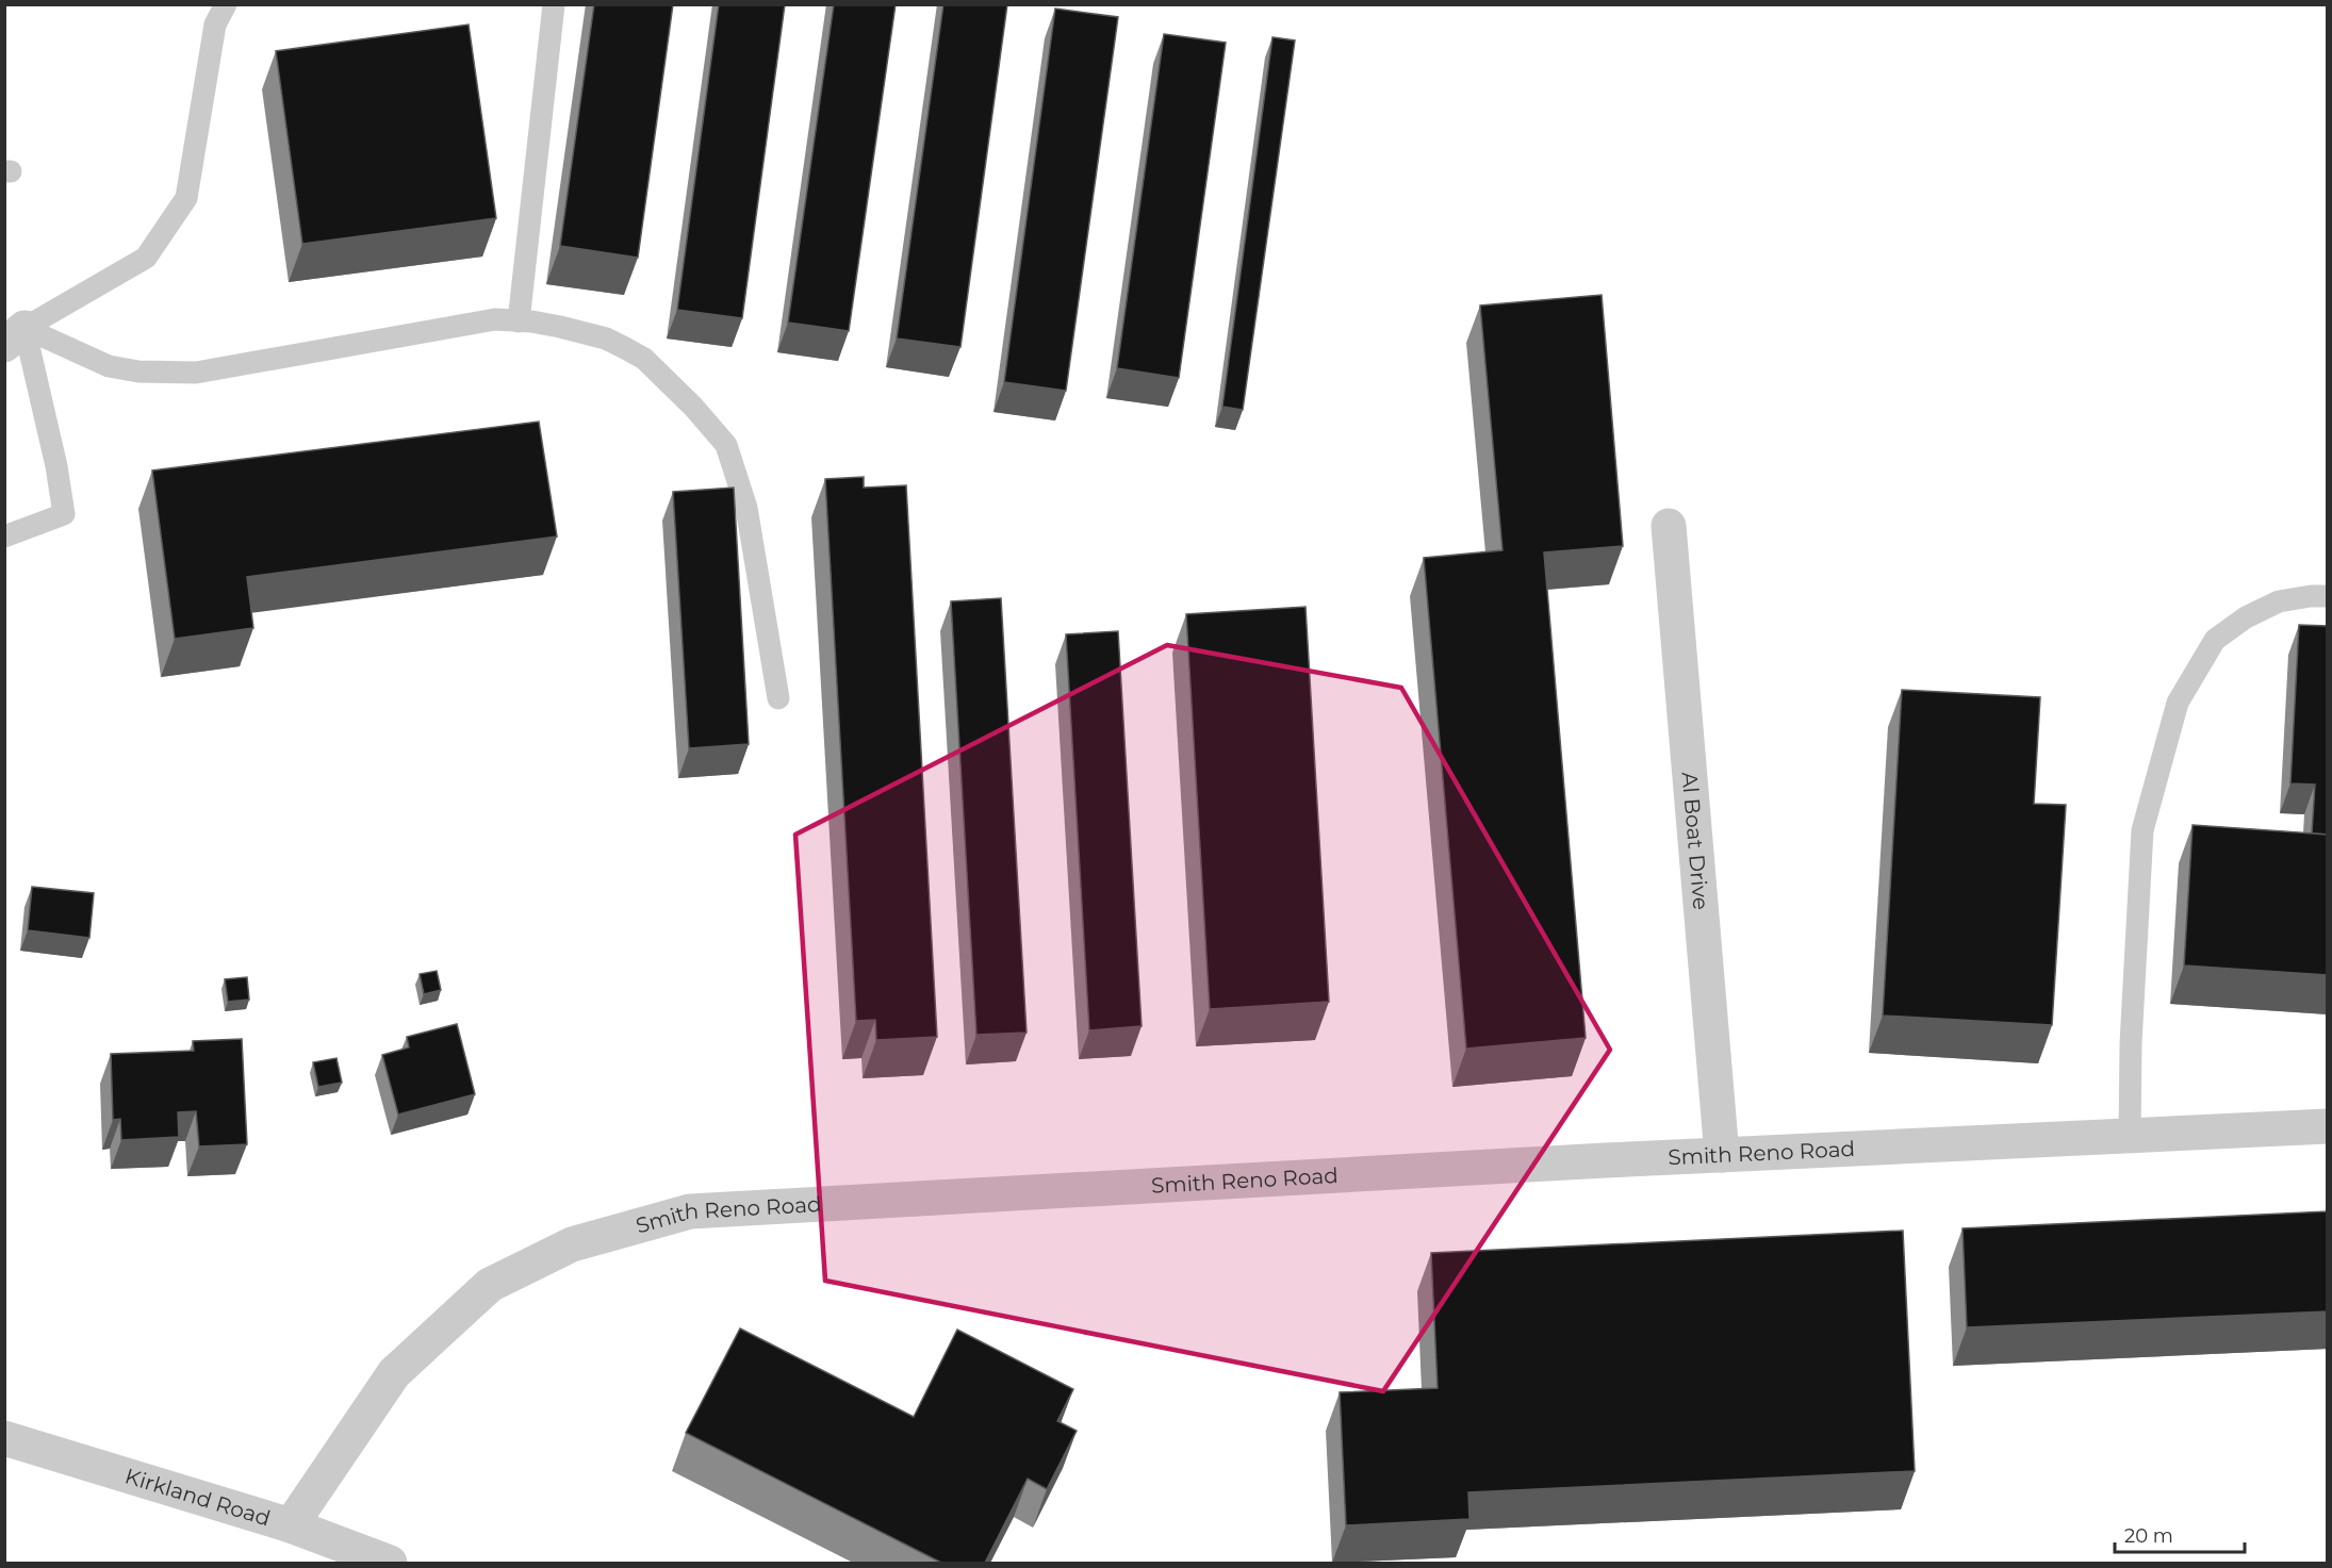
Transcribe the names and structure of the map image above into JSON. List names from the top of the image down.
{
  "streets": {
    "street": ["Al Boat Drive", "Smith Reno Road", "Kirkland Road"]
  },
  "crossings": [
    ["Al Boat Drive", "Smith Reno Road"],
    ["Smith Reno Road", "Kirkland Road"]
  ],
  "scale_bar": "20 m"
}
